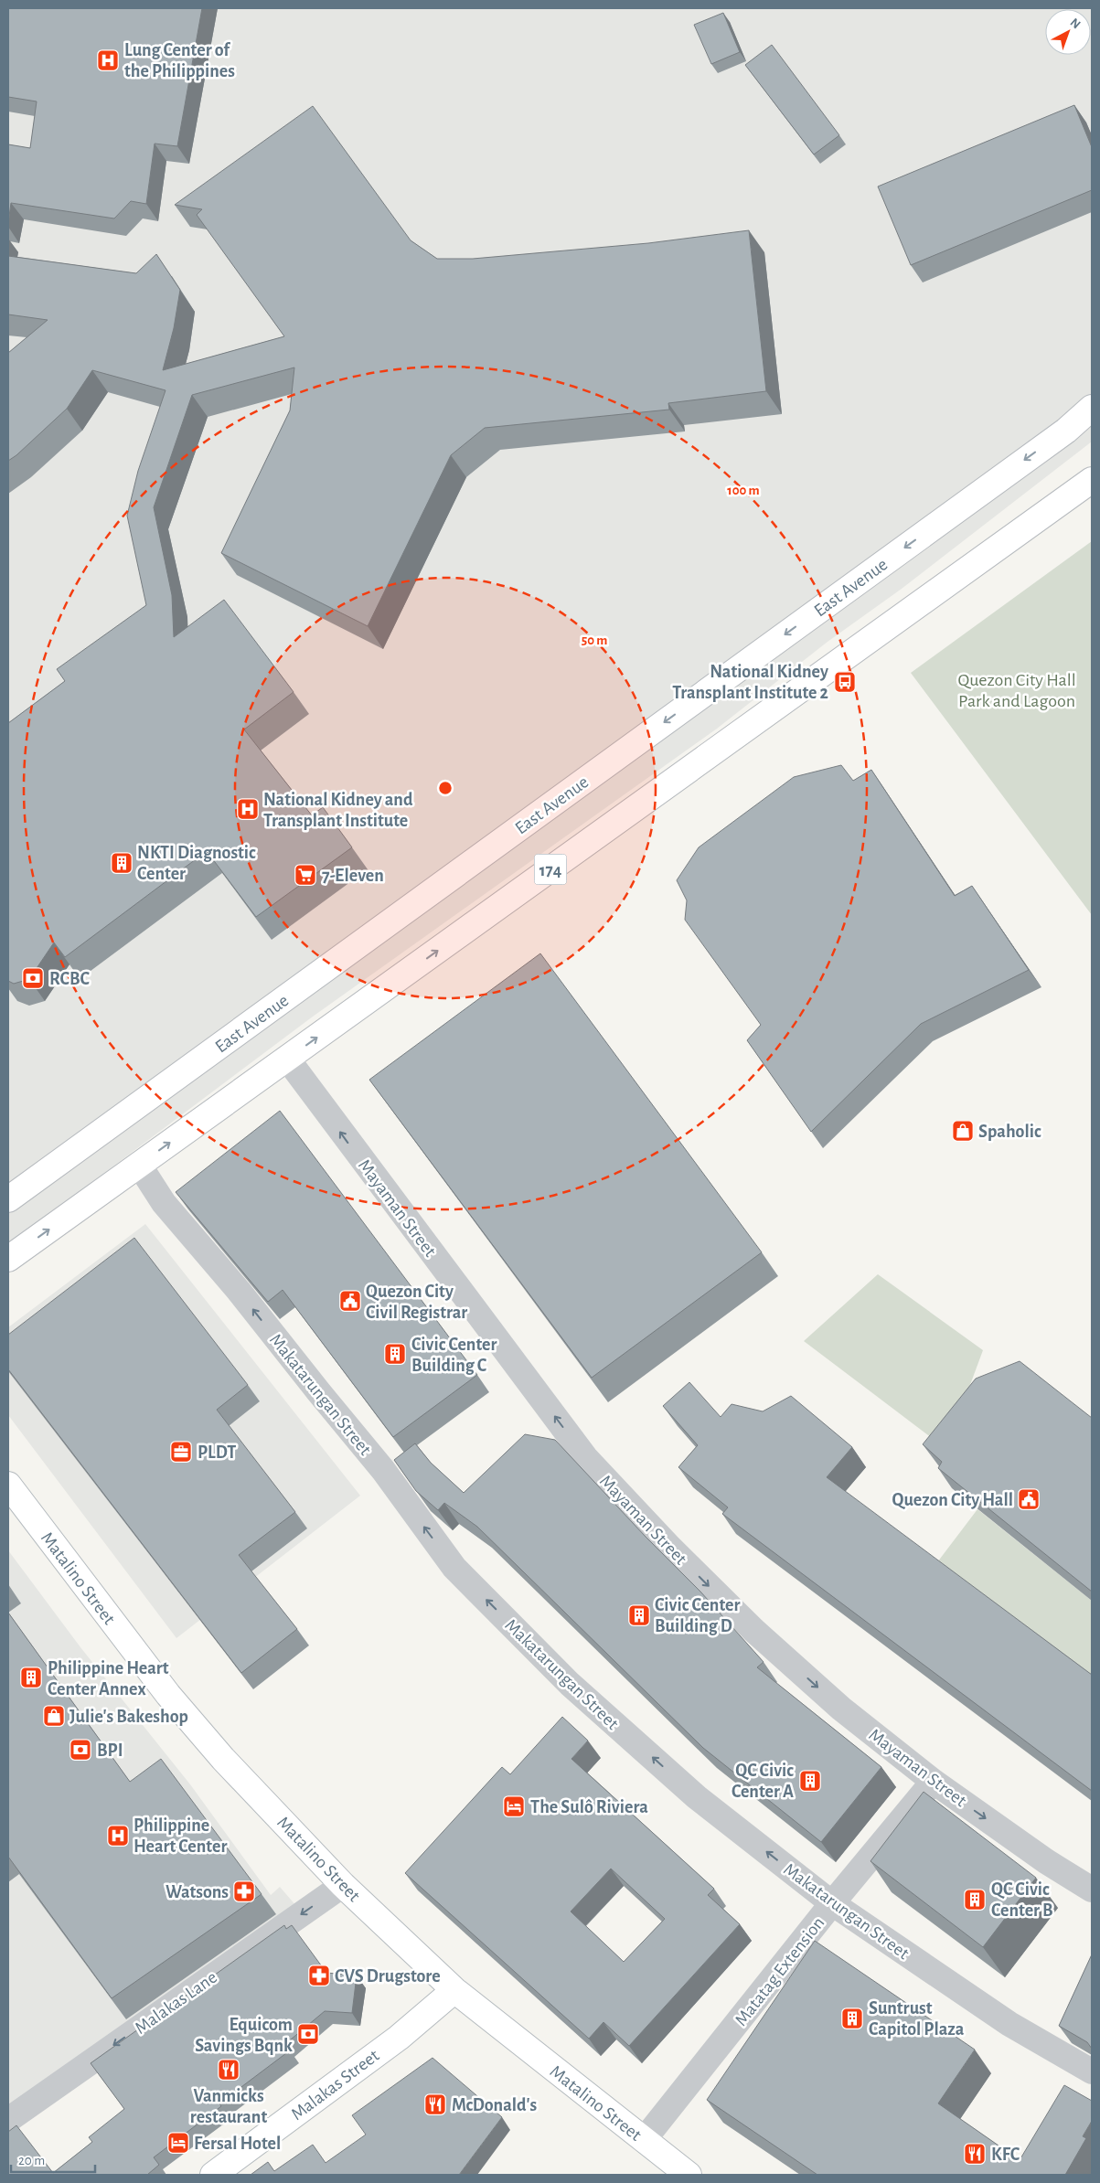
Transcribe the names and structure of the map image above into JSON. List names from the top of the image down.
{
  "streets": {
    "main road": [
      "East Avenue",
      "174",
      "Matalino Street",
      "Malakas Street"
    ],
    "street": [
      "Mayaman Street",
      "Makatarungan Street",
      "Matatag Extension",
      "Malakas Lane"
    ]
  },
  "crossings": [
    ["174", "Mayaman Street"],
    ["174", "Makatarungan Street"],
    ["Mayaman Street", "Matatag Extension"],
    ["Makatarungan Street", "Matatag Extension"],
    ["Matalino Street", "Matatag Extension"],
    ["Matalino Street", "Malakas Lane"],
    ["Matalino Street", "Malakas Street"]
  ],
  "one_way": ["Makatarungan Street", "Malakas Lane"],
  "parks": ["Quezon City Hall Park and Lagoon"],
  "places": {
    "hospital": ["Lung Center of the Philippines", "National Kidney and Transplant Institute", "Philippine Heart Center"],
    "bus stop": ["National Kidney Transplant Institute 2"],
    "building": [
      "NKTI Diagnostic Center",
      "Civic Center Building C",
      "Civic Center Building D",
      "Philippine Heart Center Annex",
      "QC Civic Center A",
      "QC Civic Center B",
      "Suntrust Capitol Plaza"
    ],
    "supermarket": ["7-Eleven"],
    "bank": ["RCBC", "BPI", "Equicom Savings Bqnk"],
    "shop": ["Spaholic", "Julie's Bakeshop"],
    "public building": ["Quezon City Civil Registrar", "Quezon City Hall"],
    "office": ["PLDT"],
    "hotel": ["The Sulô Riviera", "Fersal Hotel"],
    "pharmacy": ["Watsons", "CVS Drugstore"],
    "restaurant": ["Vanmicks restaurant", "McDonald's", "KFC"]
  },
  "scale_bar": "20 m",
  "north": "top right",
  "rings": ["100 m", "50 m"]
}
